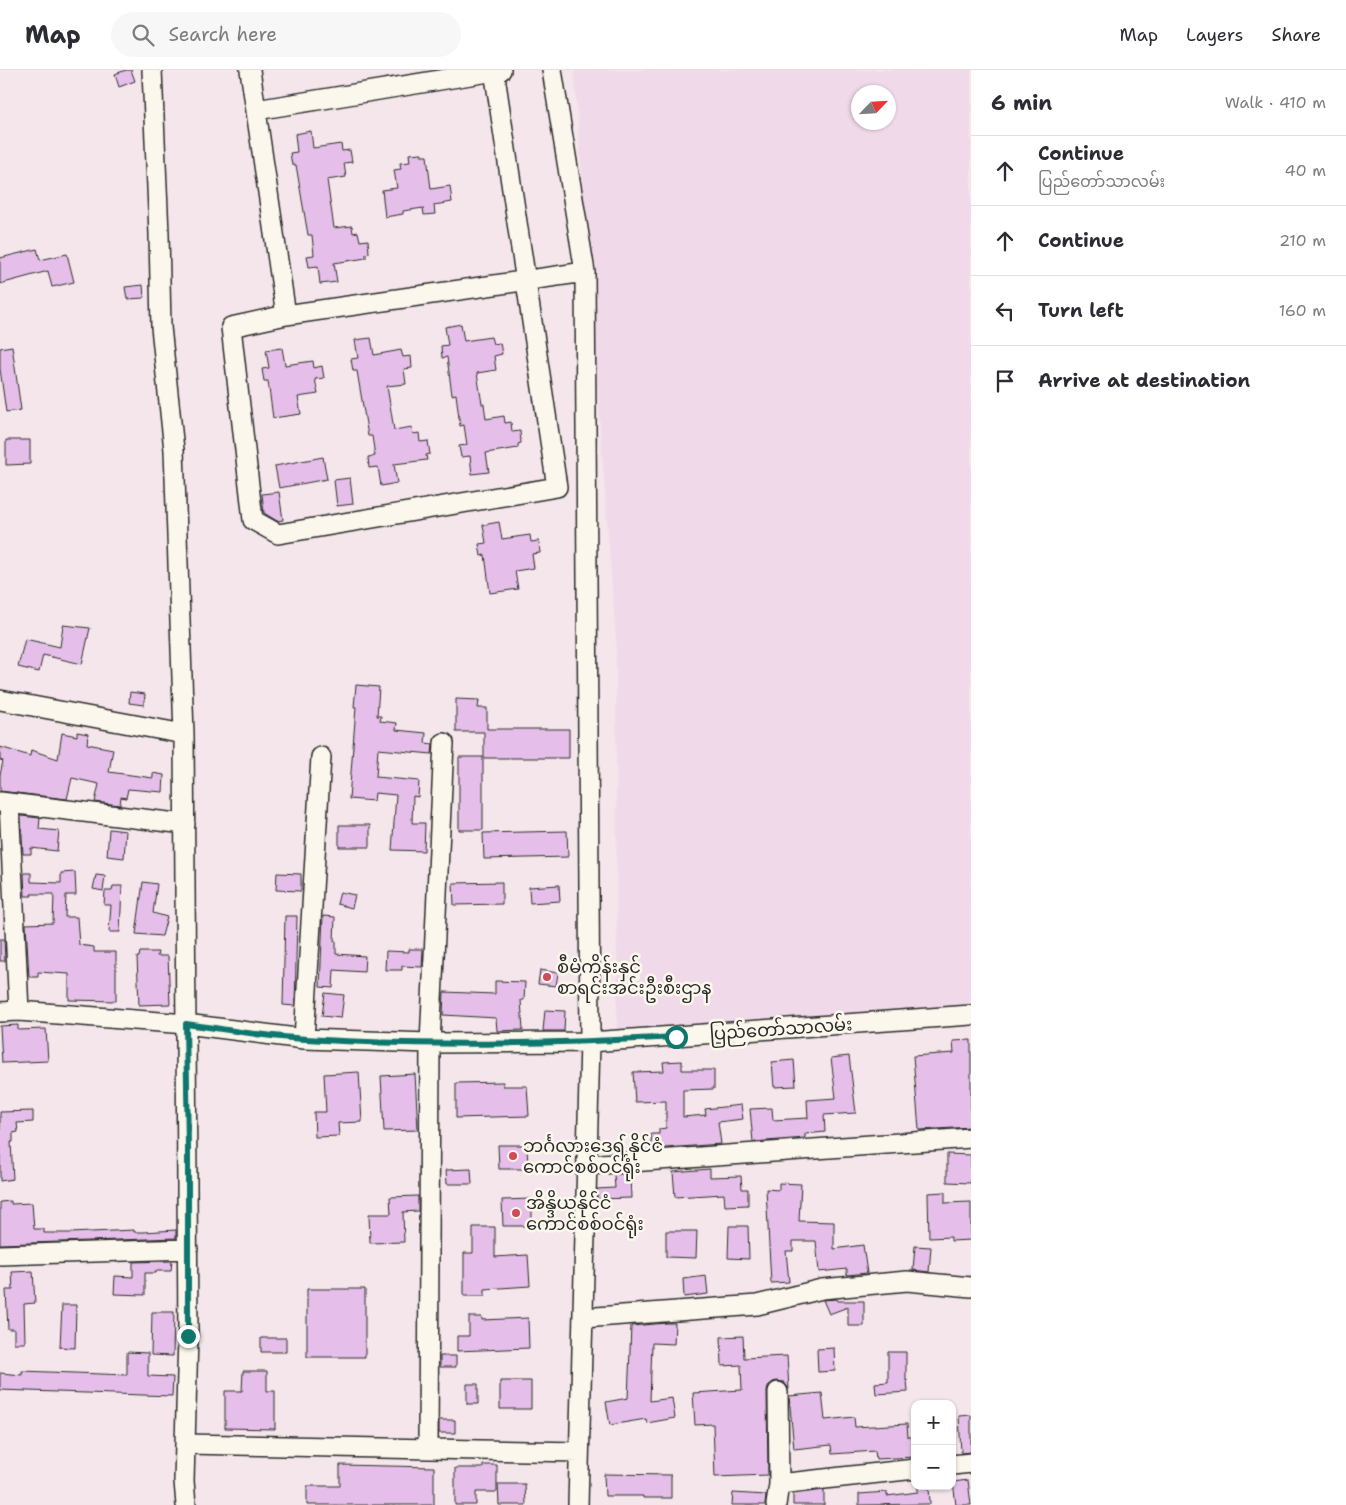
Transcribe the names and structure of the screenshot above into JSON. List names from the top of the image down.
{
  "streets": {
    "street": ["ပြည်တော်သာလမ်း"]
  },
  "places": ["စီမံကိန်းနှင့် စာရင်းအင်းဦးစီးဌာန", "ဘင်္ဂလားဒေရှ့်နိုင်ငံ ကောင်စစ်ဝင်ရုံး", "အိန္ဒိယနိုင်ငံ ကောင်စစ်ဝင်ရုံး"],
  "north": "top right",
  "page": {
    "header": "Map",
    "search": "Search here",
    "nav": ["Map", "Layers", "Share"],
    "heading": ["6 min", "Walk · 410 m"],
    "list": [
      ["Continue", "ပြည်တော်သာလမ်း", "40 m"],
      ["Continue", "210 m"],
      ["Turn left", "160 m"],
      "Arrive at destination"
    ],
    "map_buttons": ["+", "−"]
  }
}
